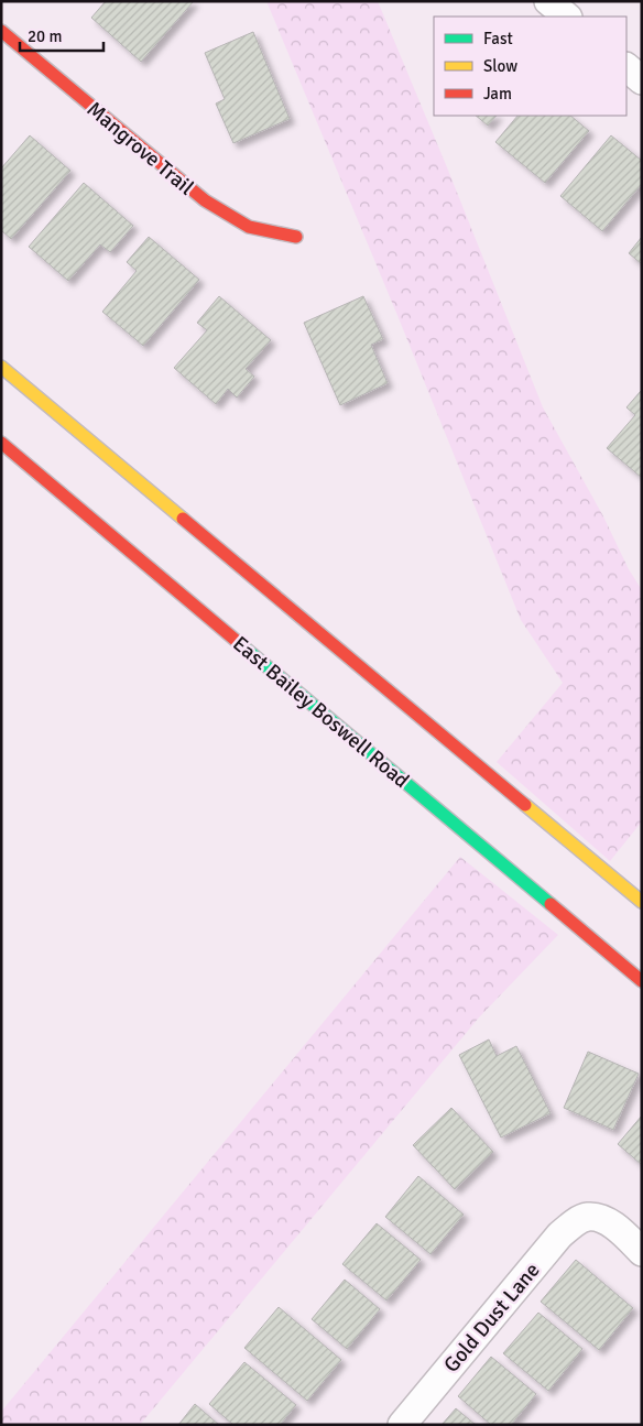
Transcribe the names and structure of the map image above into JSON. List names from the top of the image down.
{
  "streets": {
    "main road": ["Mangrove Trail", "East Bailey Boswell Road"],
    "street": ["Gold Dust Lane"]
  },
  "legend": ["Fast", "Slow", "Jam"],
  "scale_bar": "20 m"
}
